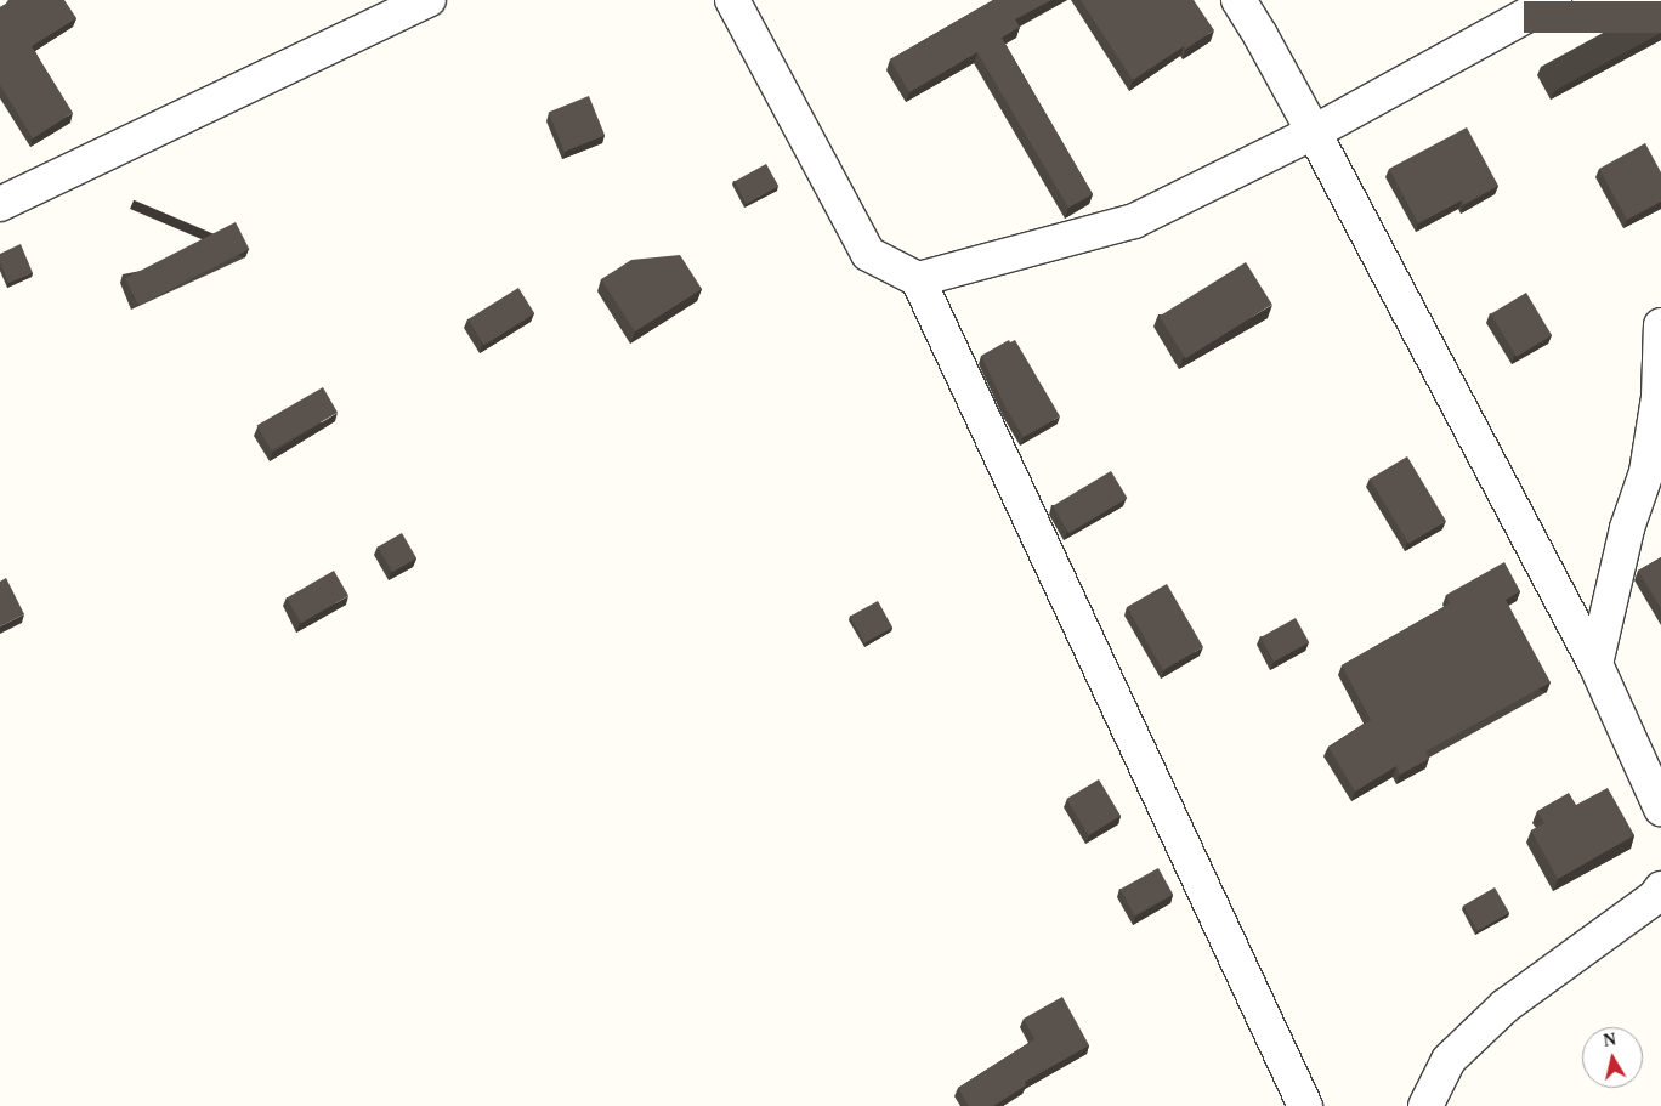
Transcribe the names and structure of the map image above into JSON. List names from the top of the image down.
{
  "north": "top"
}
